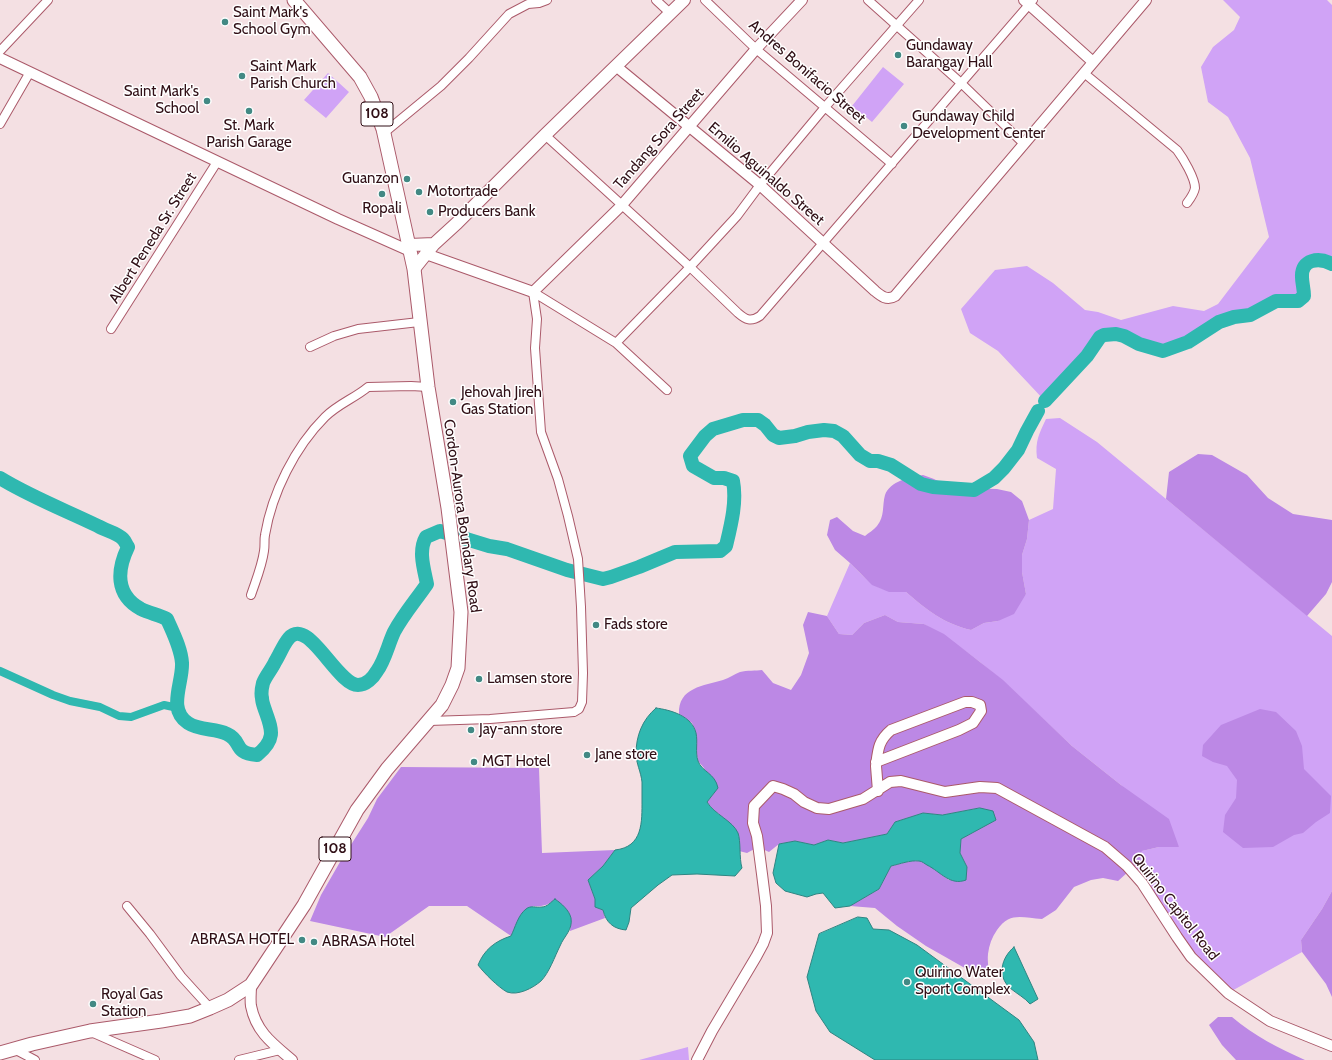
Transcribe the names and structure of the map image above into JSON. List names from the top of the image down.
{
  "streets": {
    "main road": ["108", "Cordon-Aurora Boundary Road"],
    "street": [
      "Andres Bonifacio Street",
      "Tandang Sora Street",
      "Emilio Aguinaldo Street",
      "Albert Peneda Sr. Street",
      "Quirino Capitol Road"
    ]
  },
  "crossings": [
    ["Andres Bonifacio Street", "Tandang Sora Street"],
    ["Tandang Sora Street", "Emilio Aguinaldo Street"]
  ],
  "places": [
    "Saint Mark's School Gym",
    "Gundaway Barangay Hall",
    "Saint Mark Parish Church",
    "Saint Mark's School",
    "St. Mark Parish Garage",
    "Gundaway Child Development Center",
    "Guanzon",
    "Motortrade",
    "Ropali",
    "Producers Bank",
    "Jehovah Jireh Gas Station",
    "Fads store",
    "Lamsen store",
    "Jay-ann store",
    "Jane store",
    "MGT Hotel",
    "ABRASA HOTEL",
    "ABRASA Hotel",
    "Quirino Water Sport Complex",
    "Royal Gas Station"
  ]
}
